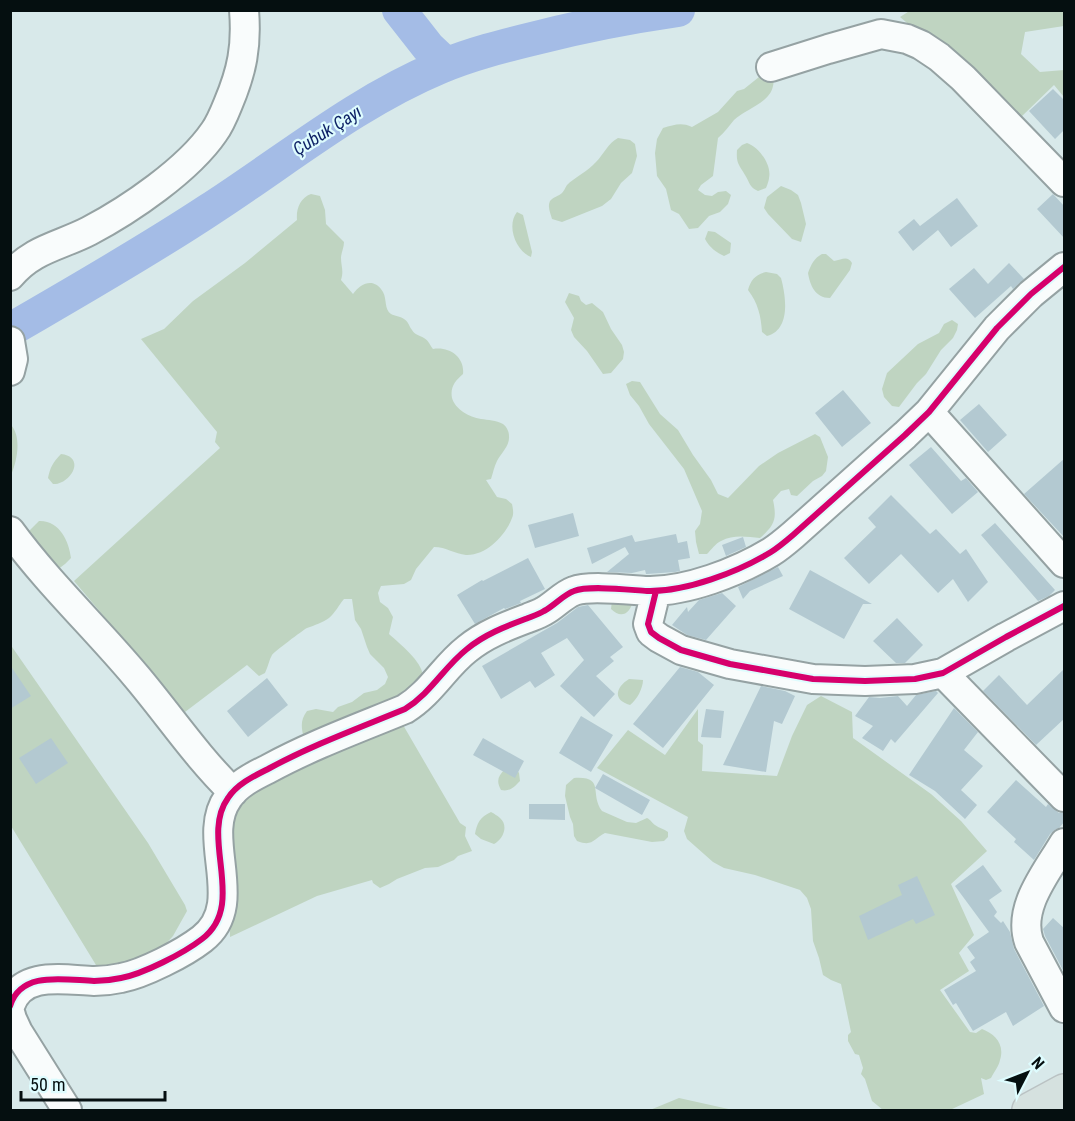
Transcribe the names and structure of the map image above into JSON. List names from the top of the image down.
{
  "water": ["Çubuk Çayı"],
  "scale_bar": "50 m",
  "north": "top right"
}
